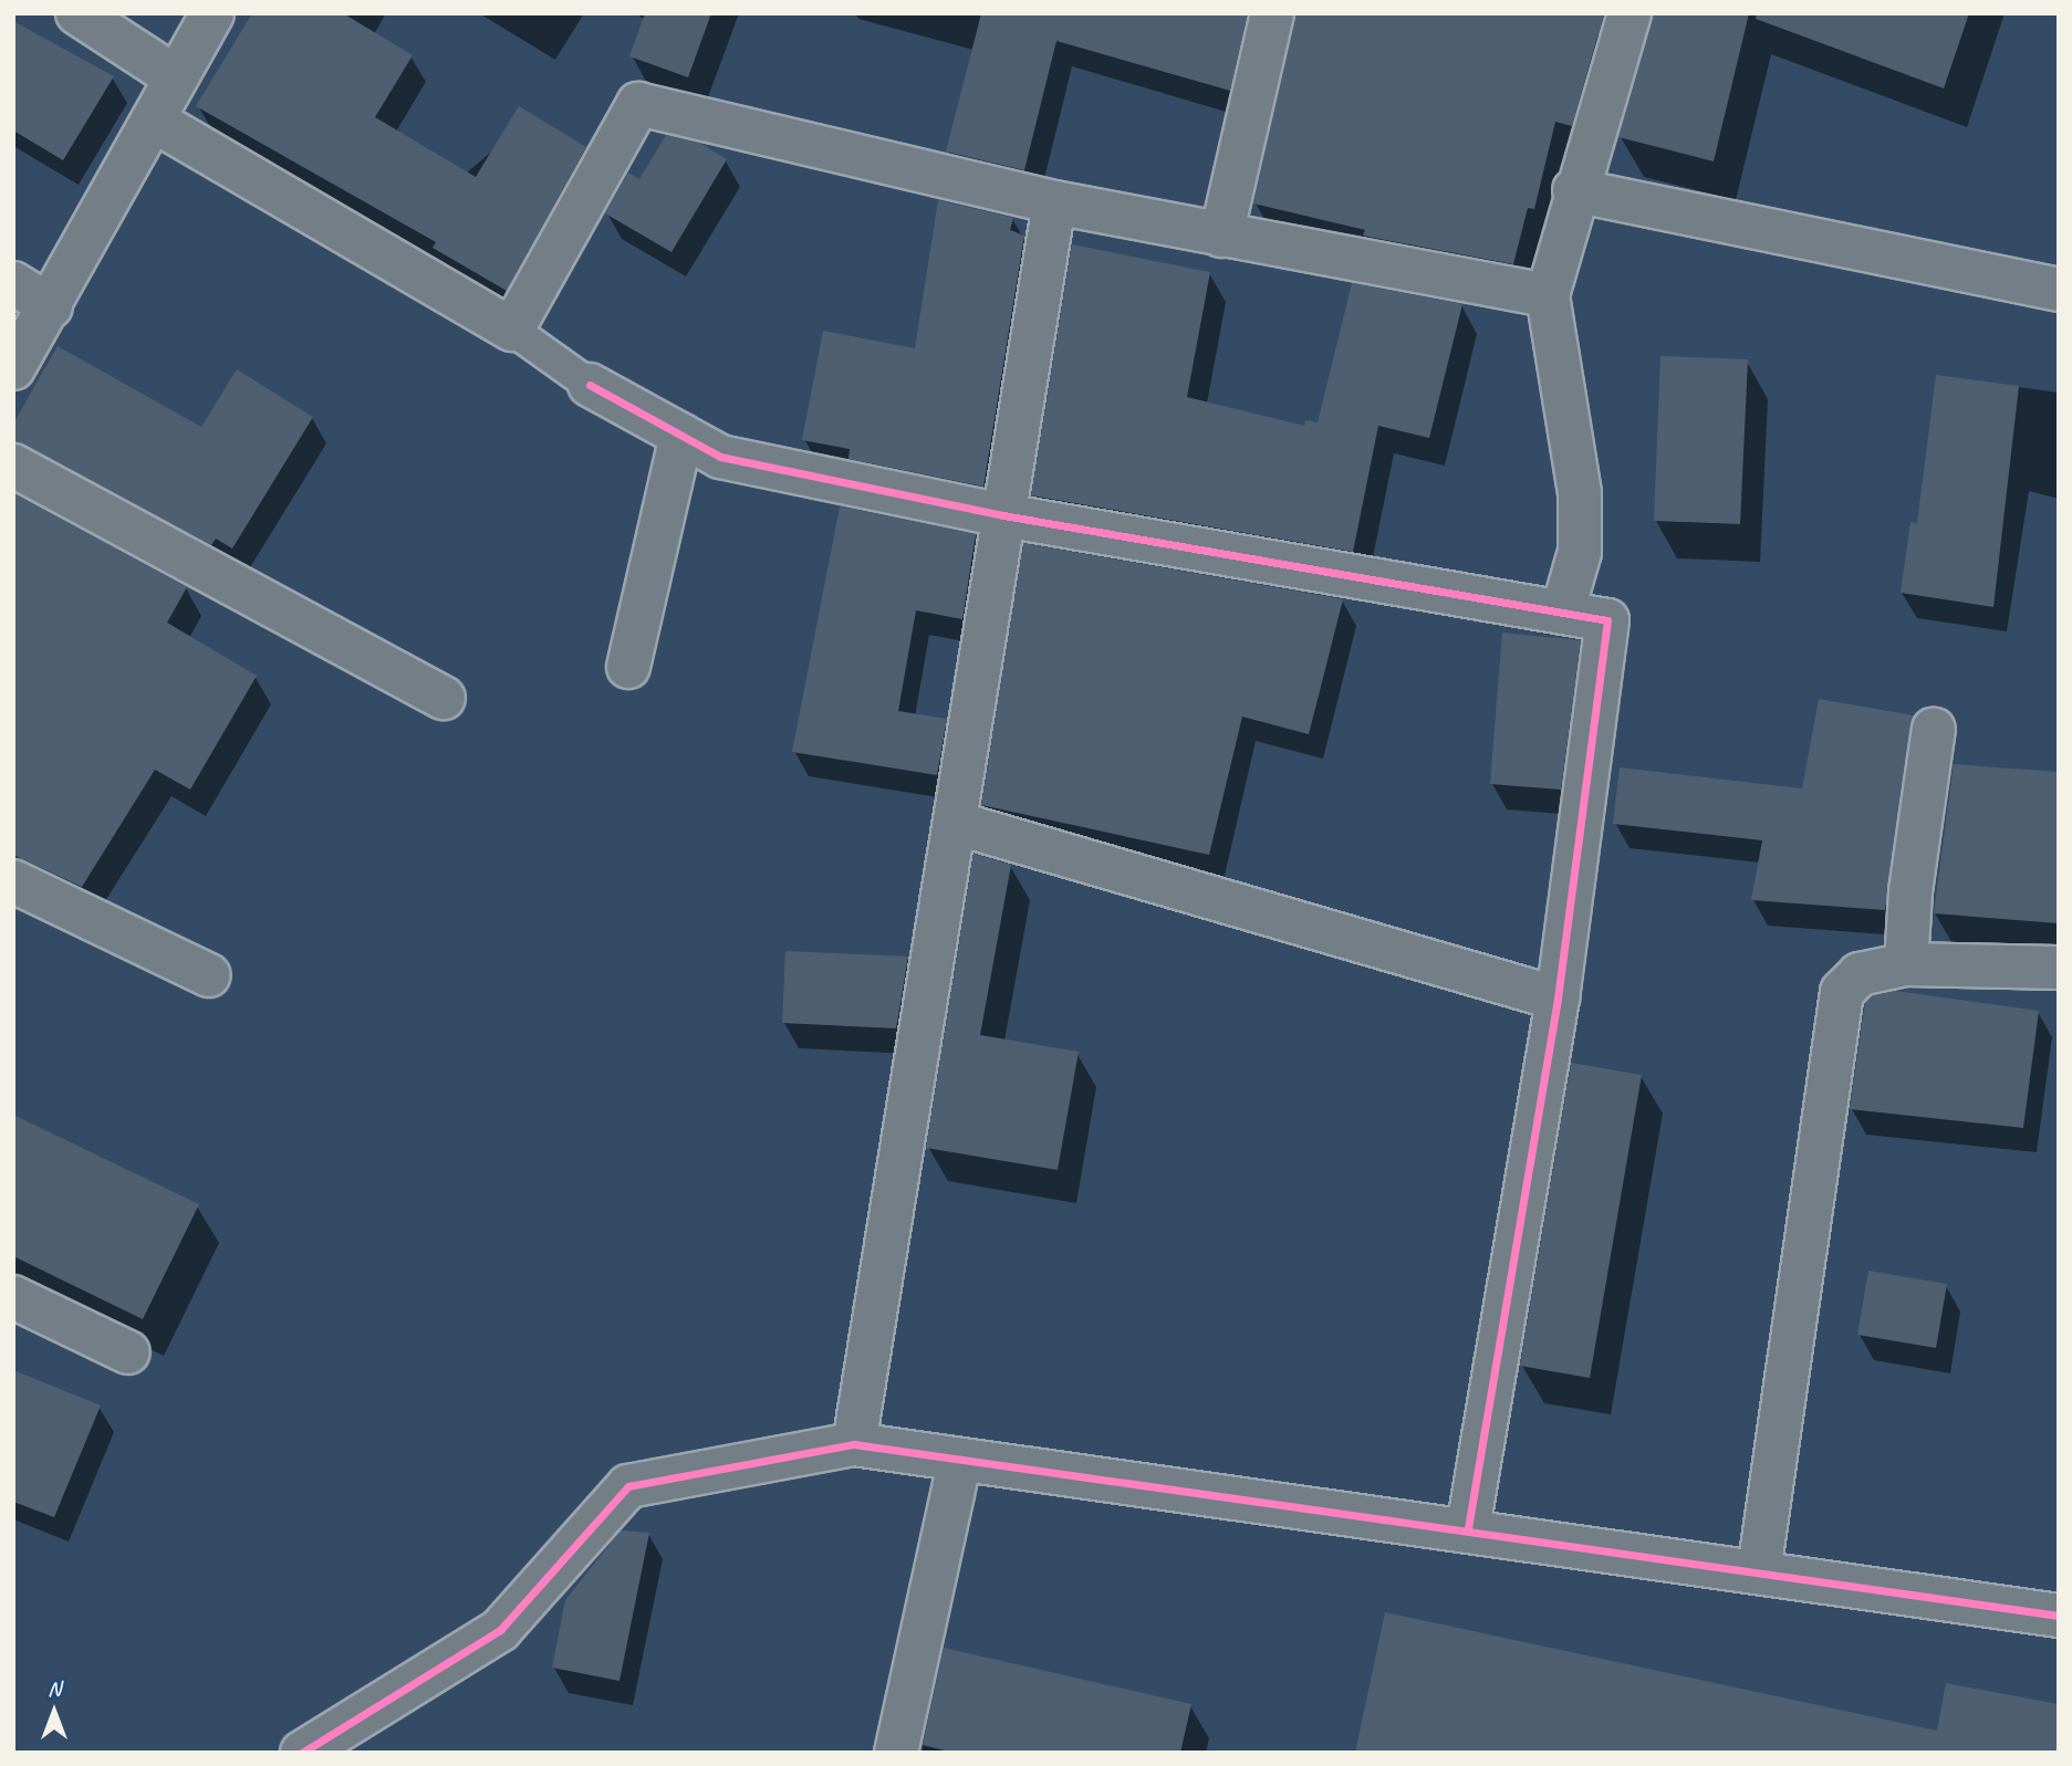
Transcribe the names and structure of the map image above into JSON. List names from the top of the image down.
{
  "north": "top"
}
